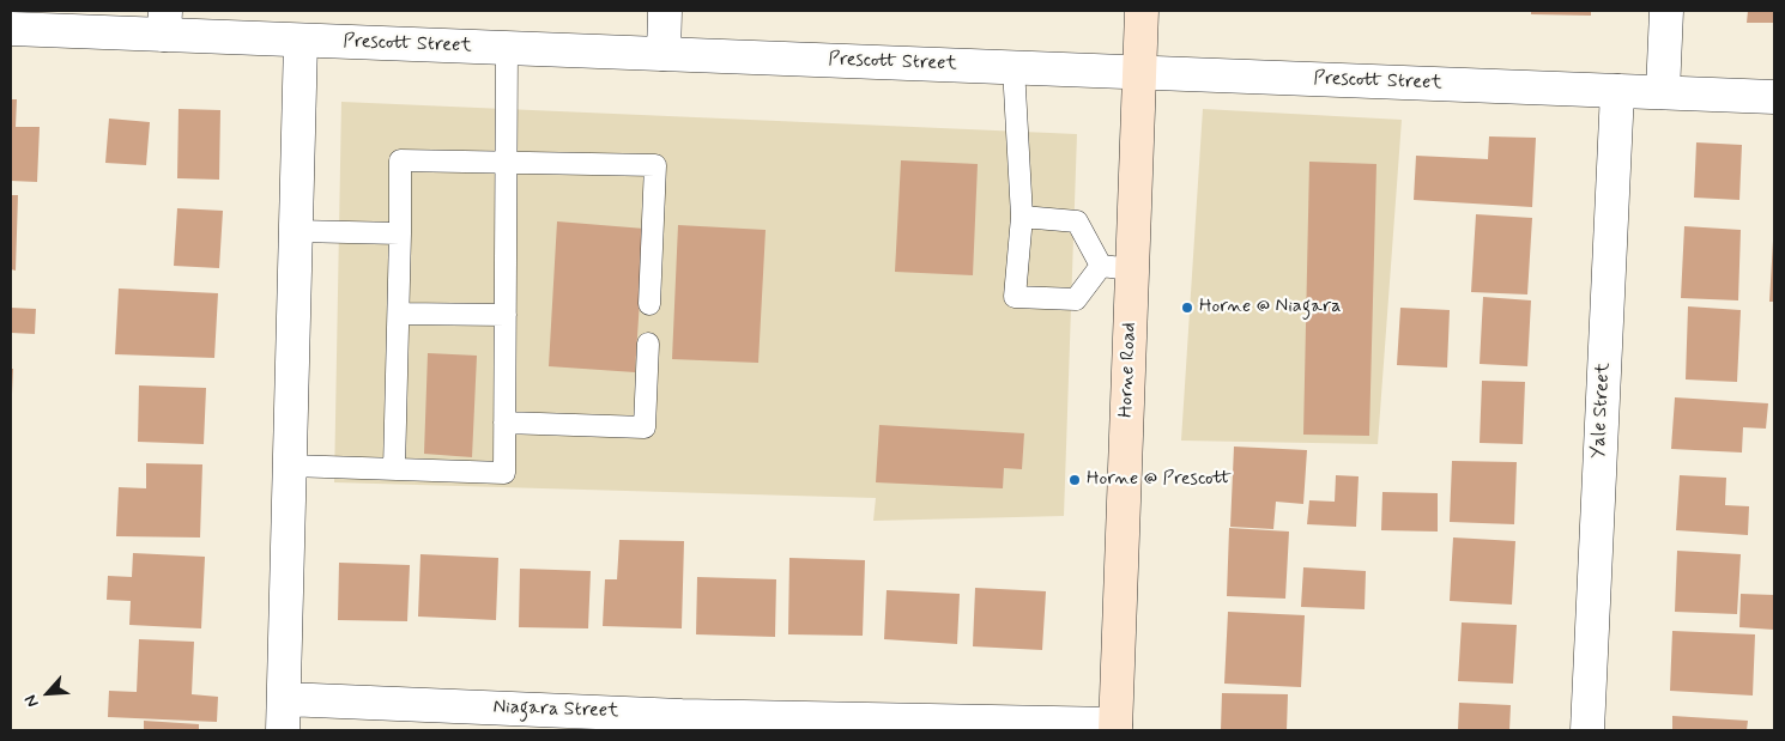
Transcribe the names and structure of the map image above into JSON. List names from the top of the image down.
{
  "streets": {
    "main road": ["Horne Road"],
    "street": ["Prescott Street", "Yale Street", "Niagara Street"]
  },
  "crossings": [
    ["Prescott Street", "Horne Road"],
    ["Prescott Street", "Yale Street"],
    ["Horne Road", "Niagara Street"]
  ],
  "places": ["Horne @ Niagara", "Horne @ Prescott"],
  "north": "bottom left"
}
